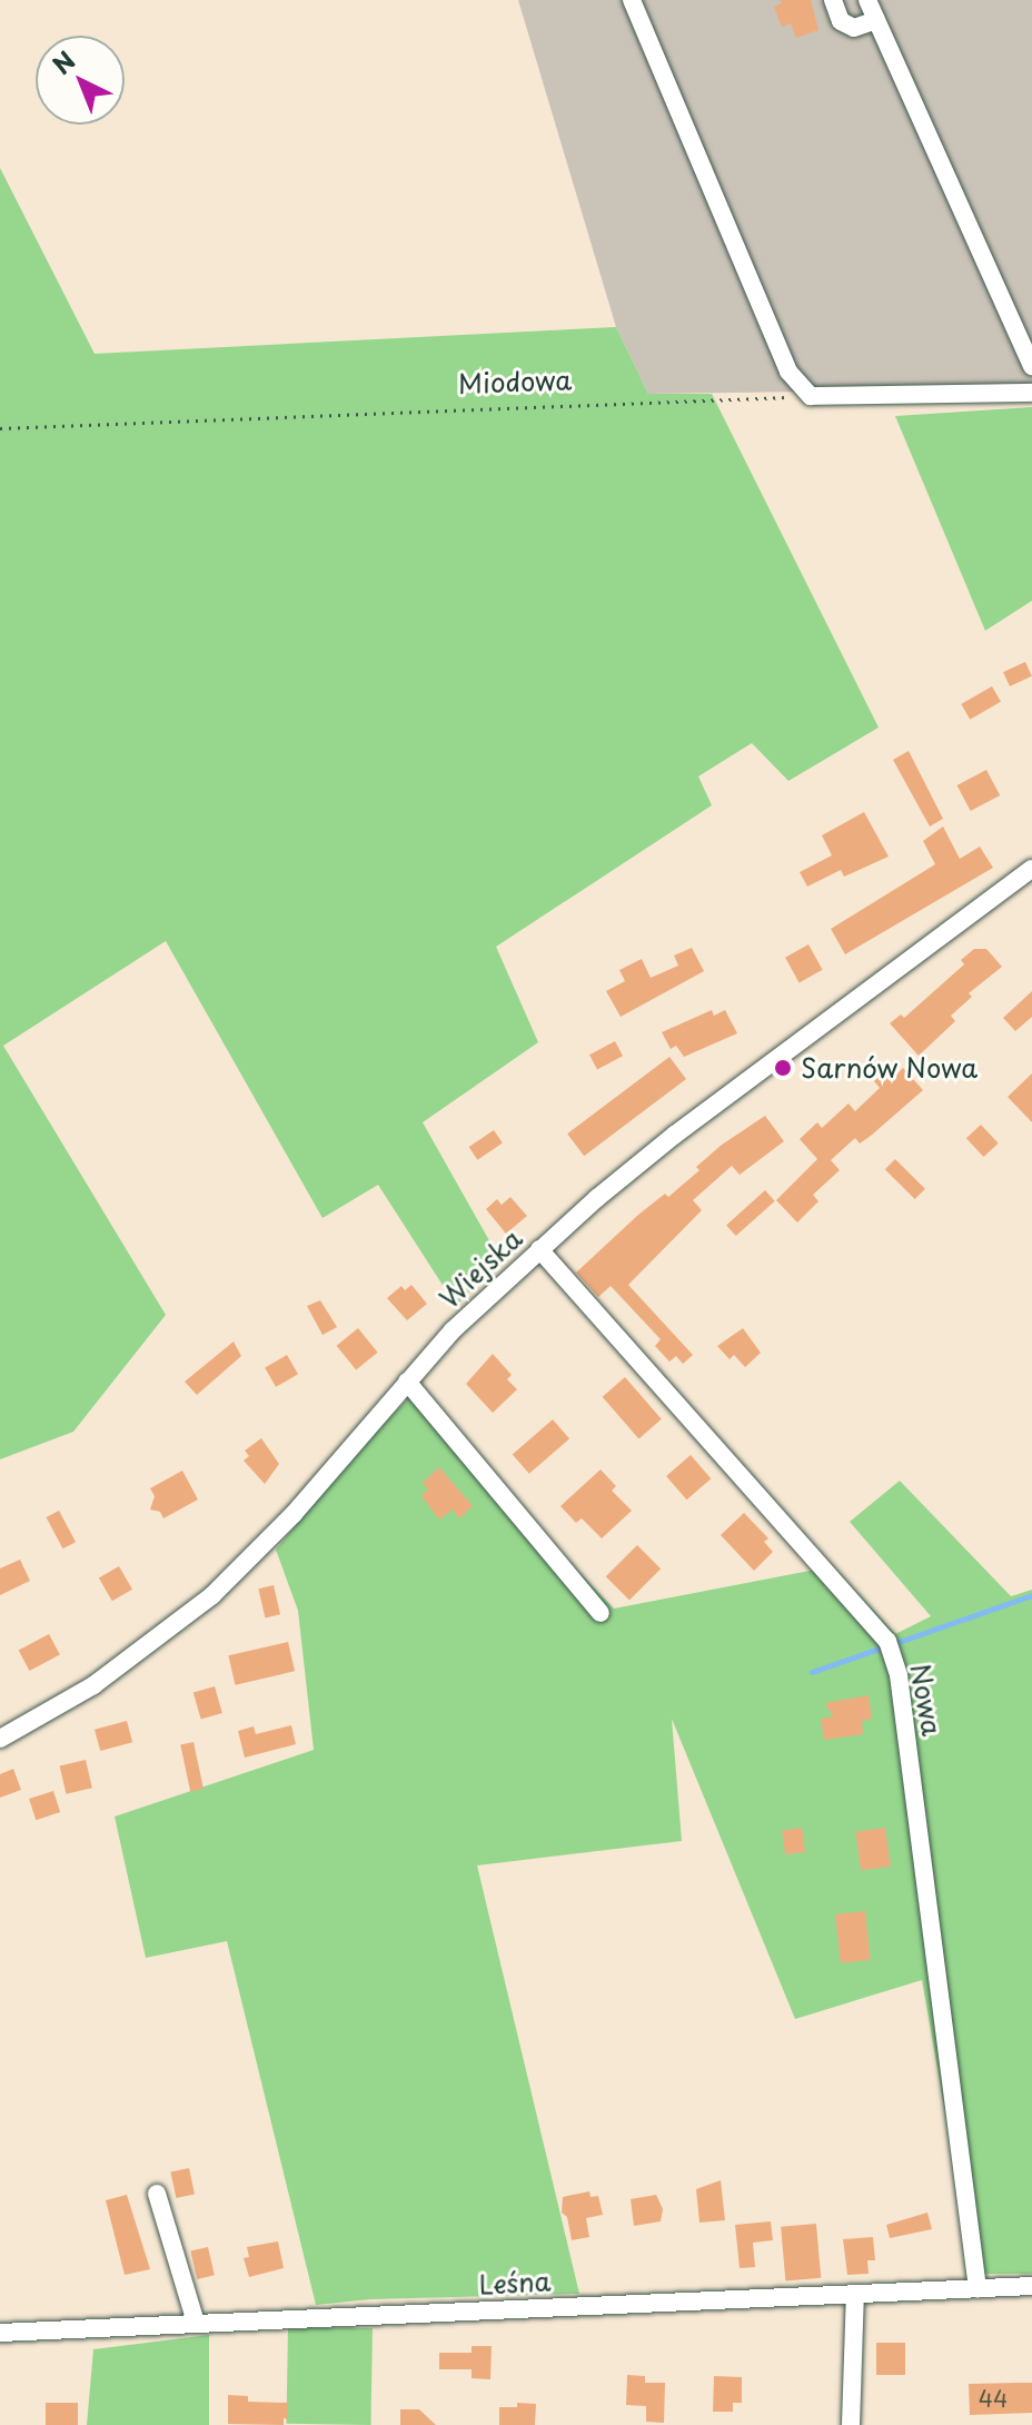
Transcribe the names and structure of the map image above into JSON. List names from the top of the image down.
{
  "streets": {
    "street": ["Wiejska", "Nowa", "Leśna"],
    "path": ["Miodowa"]
  },
  "crossings": [
    ["Wiejska", "Nowa"],
    ["Nowa", "Leśna"]
  ],
  "places": ["Sarnów Nowa"],
  "house_numbers": ["44"],
  "north": "top left"
}
